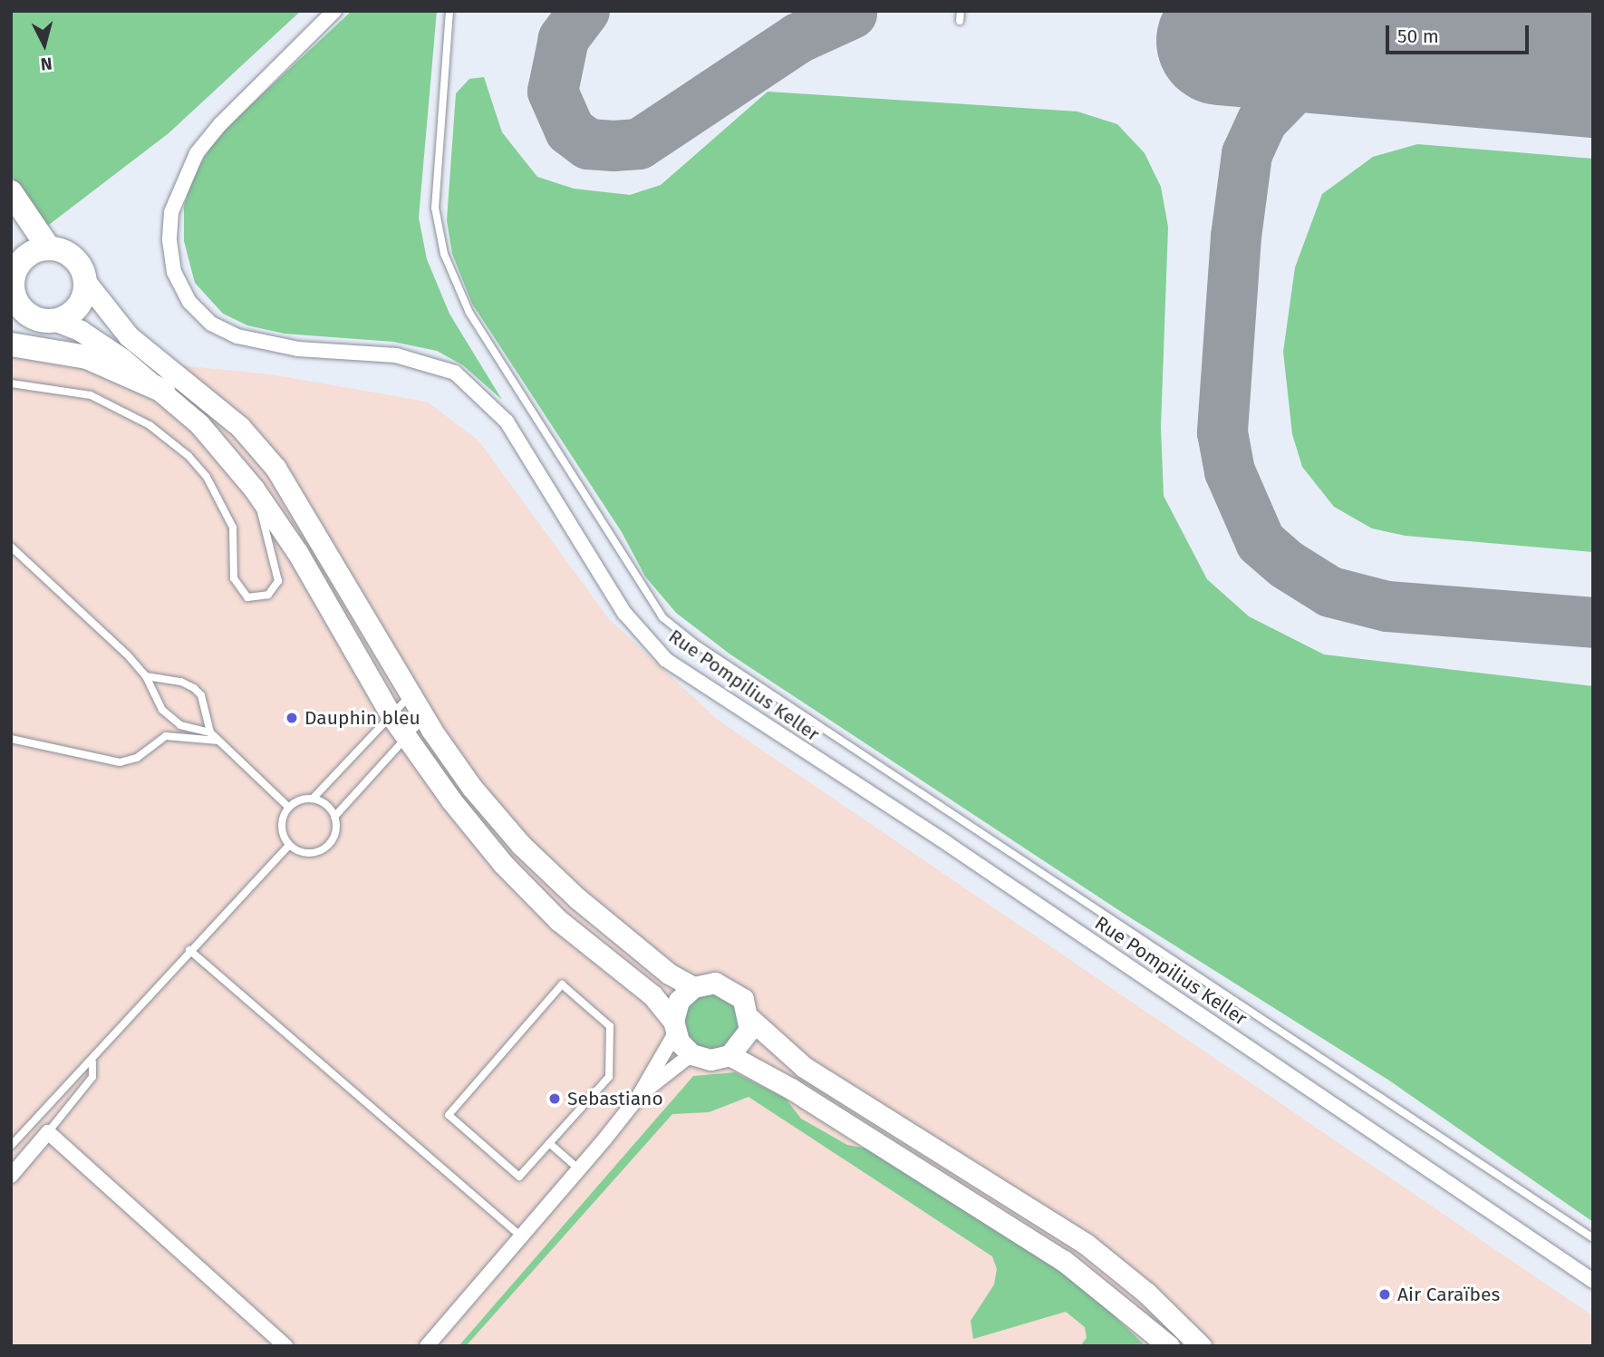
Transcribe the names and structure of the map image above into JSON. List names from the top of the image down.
{
  "streets": {
    "street": ["Rue Pompilius Keller"]
  },
  "places": ["Dauphin bleu", "Sebastiano", "Air Caraïbes"],
  "scale_bar": "50 m",
  "north": "bottom"
}
